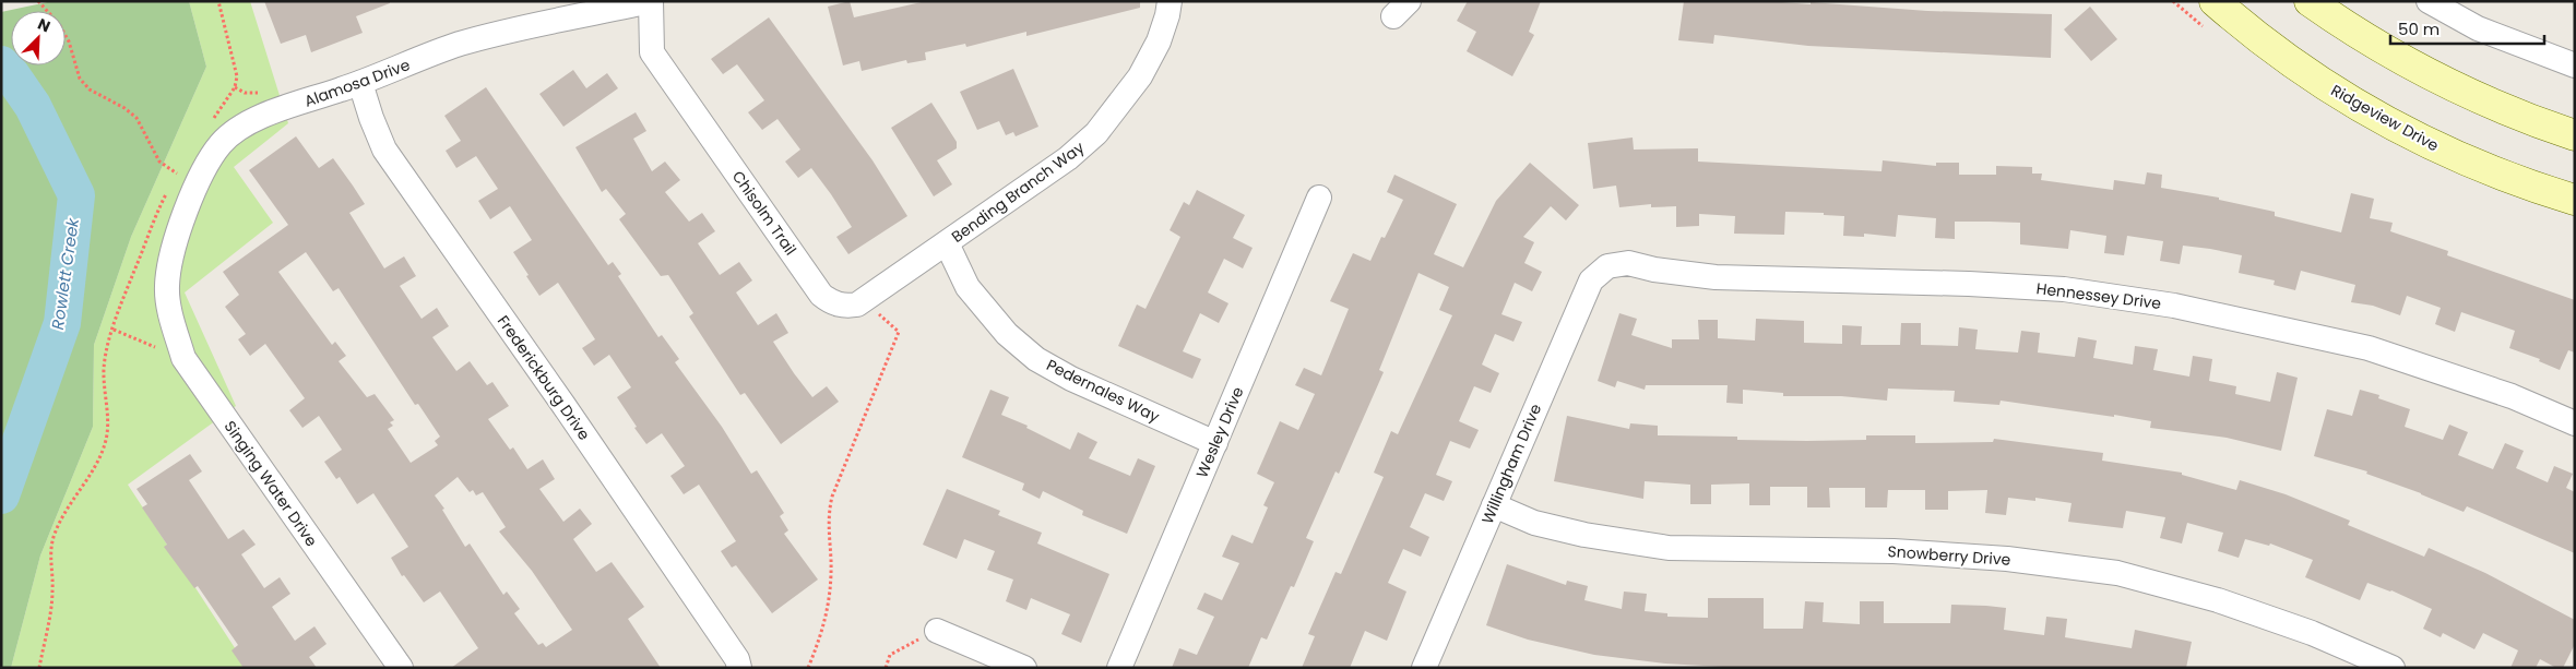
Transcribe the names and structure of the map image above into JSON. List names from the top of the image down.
{
  "streets": {
    "main road": ["Ridgeview Drive"],
    "street": [
      "Alamosa Drive",
      "Bending Branch Way",
      "Chisolm Trail",
      "Hennessey Drive",
      "Frederickburg Drive",
      "Pedernales Way",
      "Wesley Drive",
      "Willingham Drive",
      "Singing Water Drive",
      "Snowberry Drive"
    ]
  },
  "crossings": [
    ["Alamosa Drive", "Chisolm Trail"],
    ["Alamosa Drive", "Frederickburg Drive"],
    ["Alamosa Drive", "Singing Water Drive"],
    ["Bending Branch Way", "Chisolm Trail"],
    ["Bending Branch Way", "Pedernales Way"],
    ["Chisolm Trail", "Pedernales Way"],
    ["Hennessey Drive", "Willingham Drive"],
    ["Pedernales Way", "Wesley Drive"],
    ["Willingham Drive", "Snowberry Drive"]
  ],
  "water": ["Rowlett Creek"],
  "scale_bar": "50 m",
  "north": "top right"
}
